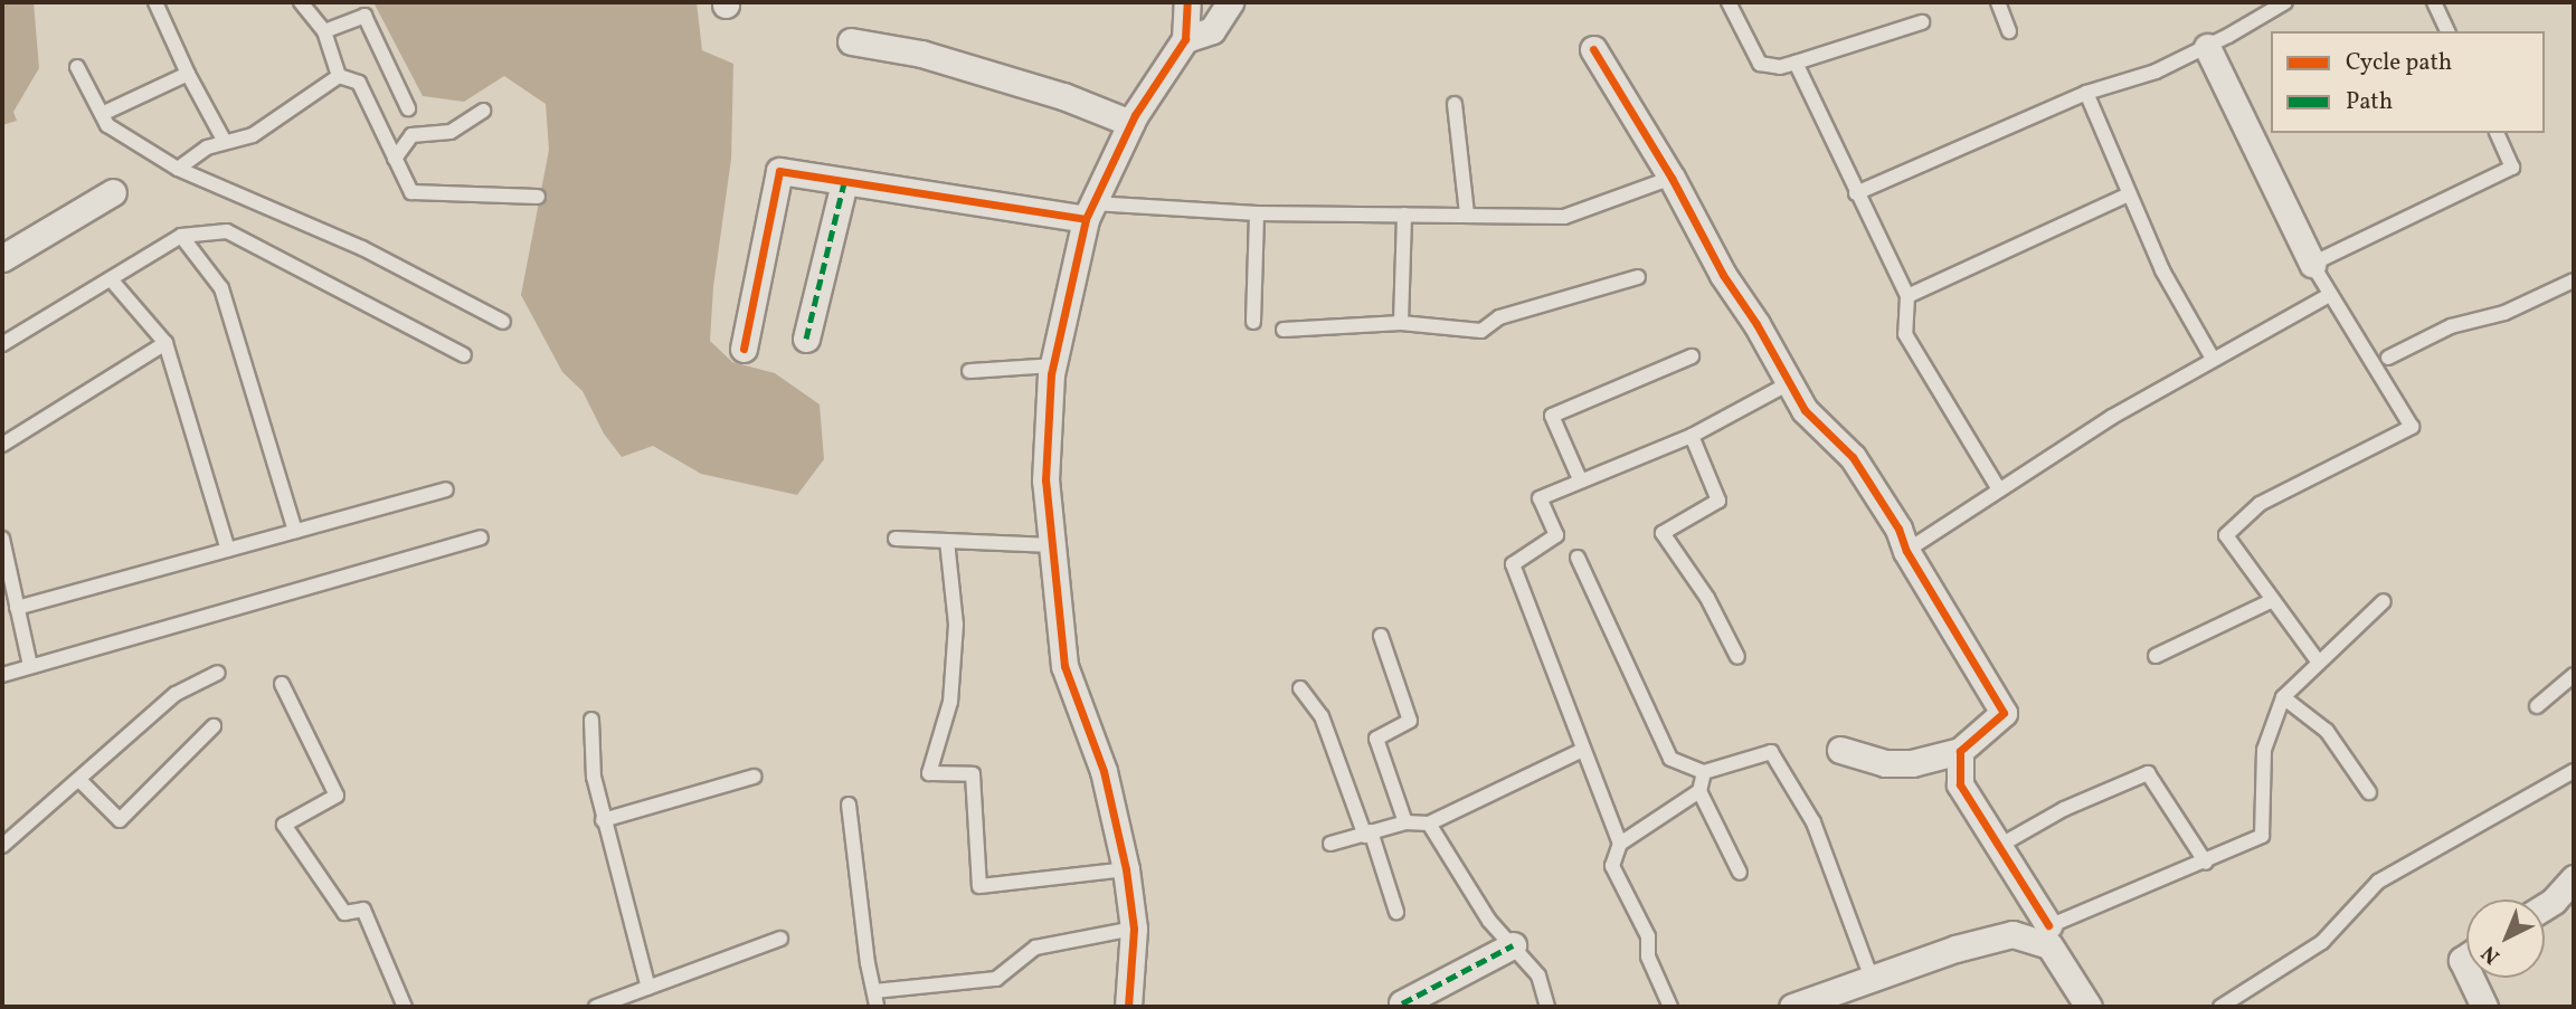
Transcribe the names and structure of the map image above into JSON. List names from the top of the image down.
{
  "legend": ["Cycle path", "Path"],
  "north": "bottom left"
}
